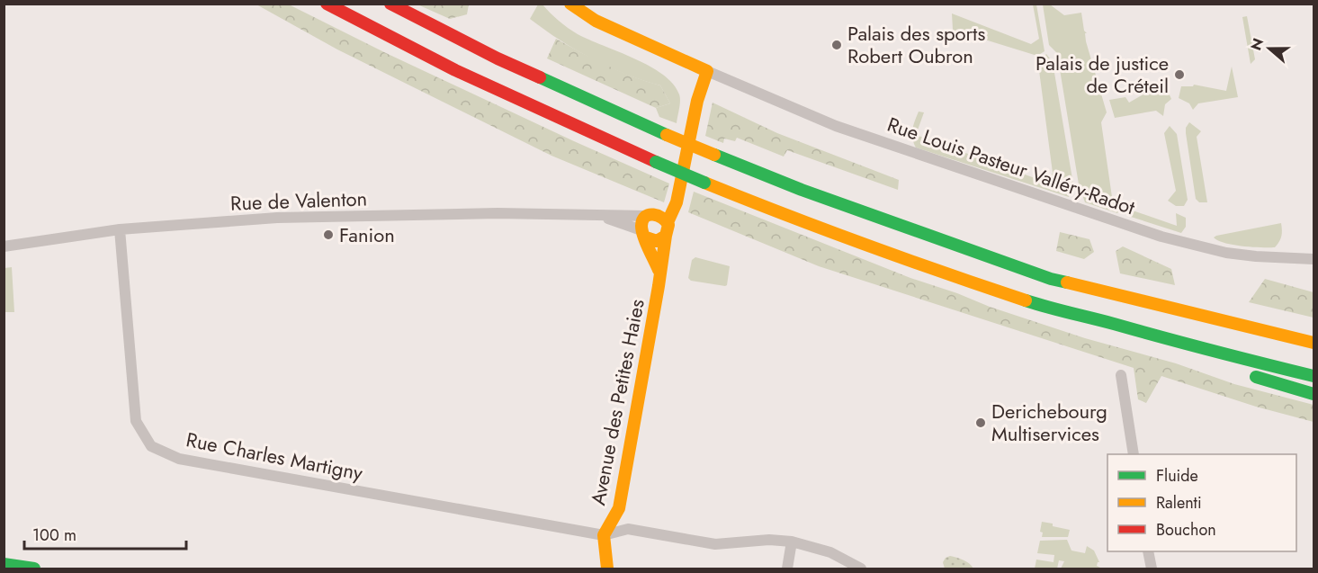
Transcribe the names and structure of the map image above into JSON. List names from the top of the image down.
{
  "streets": {
    "main road": ["Avenue des Petites Haies"],
    "street": ["Rue Louis Pasteur Valléry-Radot", "Rue de Valenton", "Rue Charles Martigny"]
  },
  "crossings": [
    ["Rue Louis Pasteur Valléry-Radot", "Avenue des Petites Haies"],
    ["Rue de Valenton", "Avenue des Petites Haies"],
    ["Rue de Valenton", "Rue Charles Martigny"],
    ["Avenue des Petites Haies", "Rue Charles Martigny"]
  ],
  "places": [
    "Palais des sports Robert Oubron",
    "Palais de justice de Créteil",
    "Fanion",
    "Derichebourg Multiservices"
  ],
  "legend": ["Fluide", "Ralenti", "Bouchon"],
  "scale_bar": "100 m",
  "north": "left"
}
